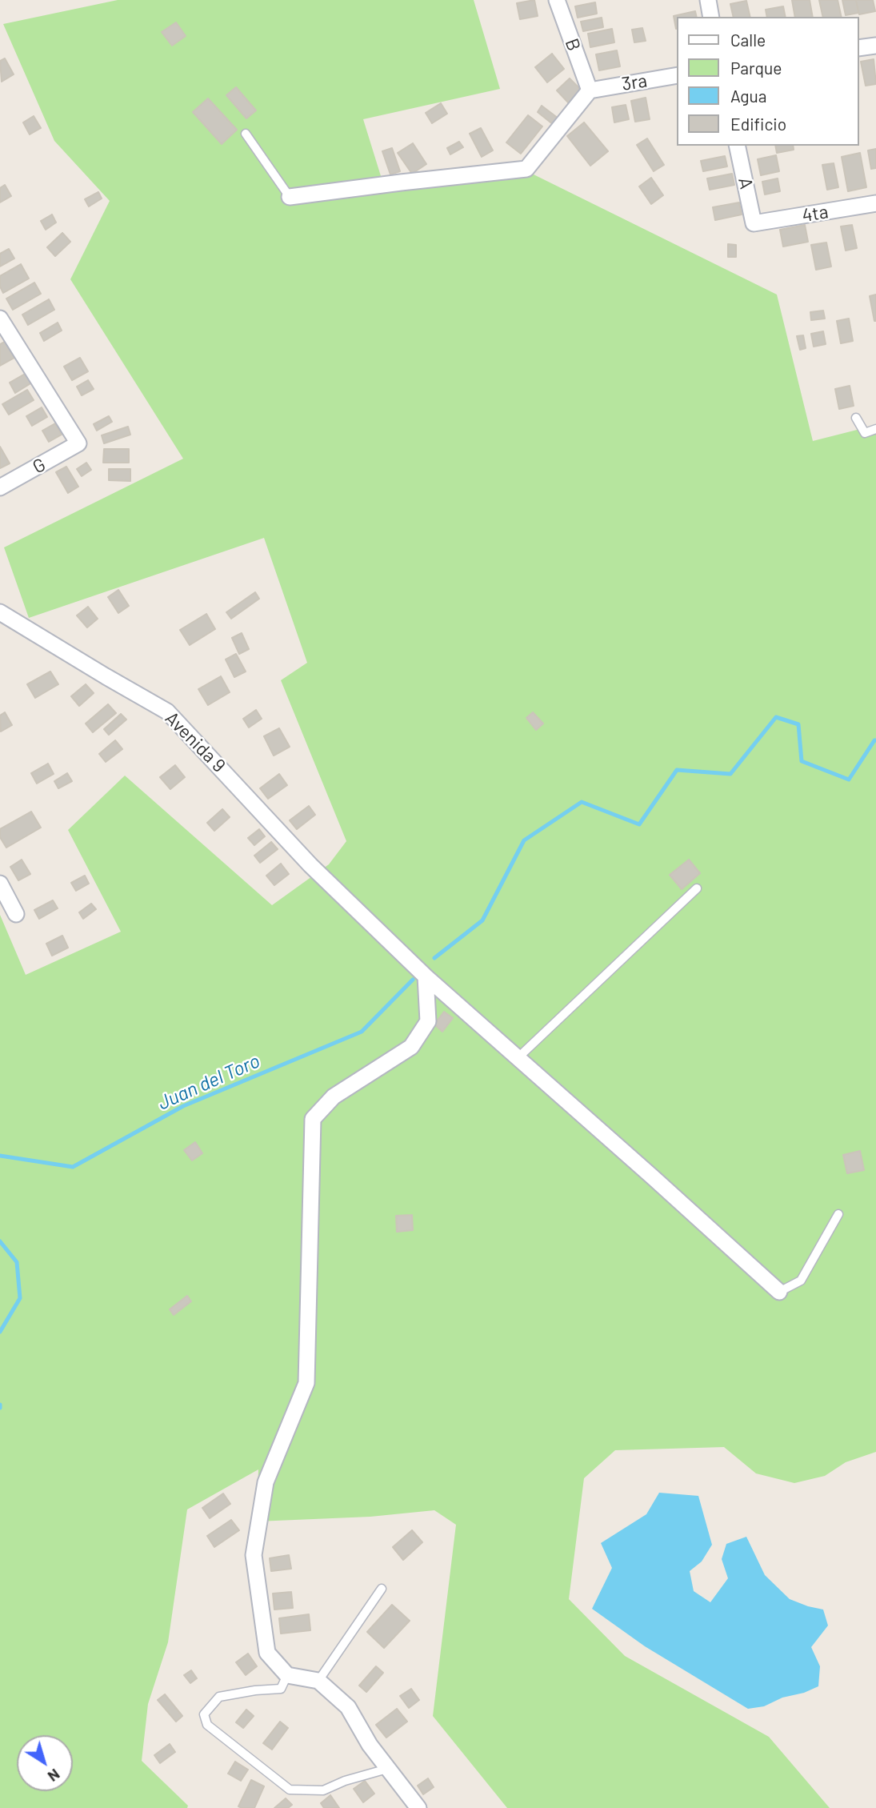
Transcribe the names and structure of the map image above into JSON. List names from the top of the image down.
{
  "streets": {
    "street": [
      "B",
      "3ra",
      "A",
      "4ta",
      "G",
      "Avenida 9"
    ]
  },
  "crossings": [
    ["B", "3ra"],
    ["A", "4ta"]
  ],
  "water": ["Juan del Toro"],
  "legend": [
    "Calle",
    "Parque",
    "Agua",
    "Edificio"
  ],
  "north": "bottom right"
}
